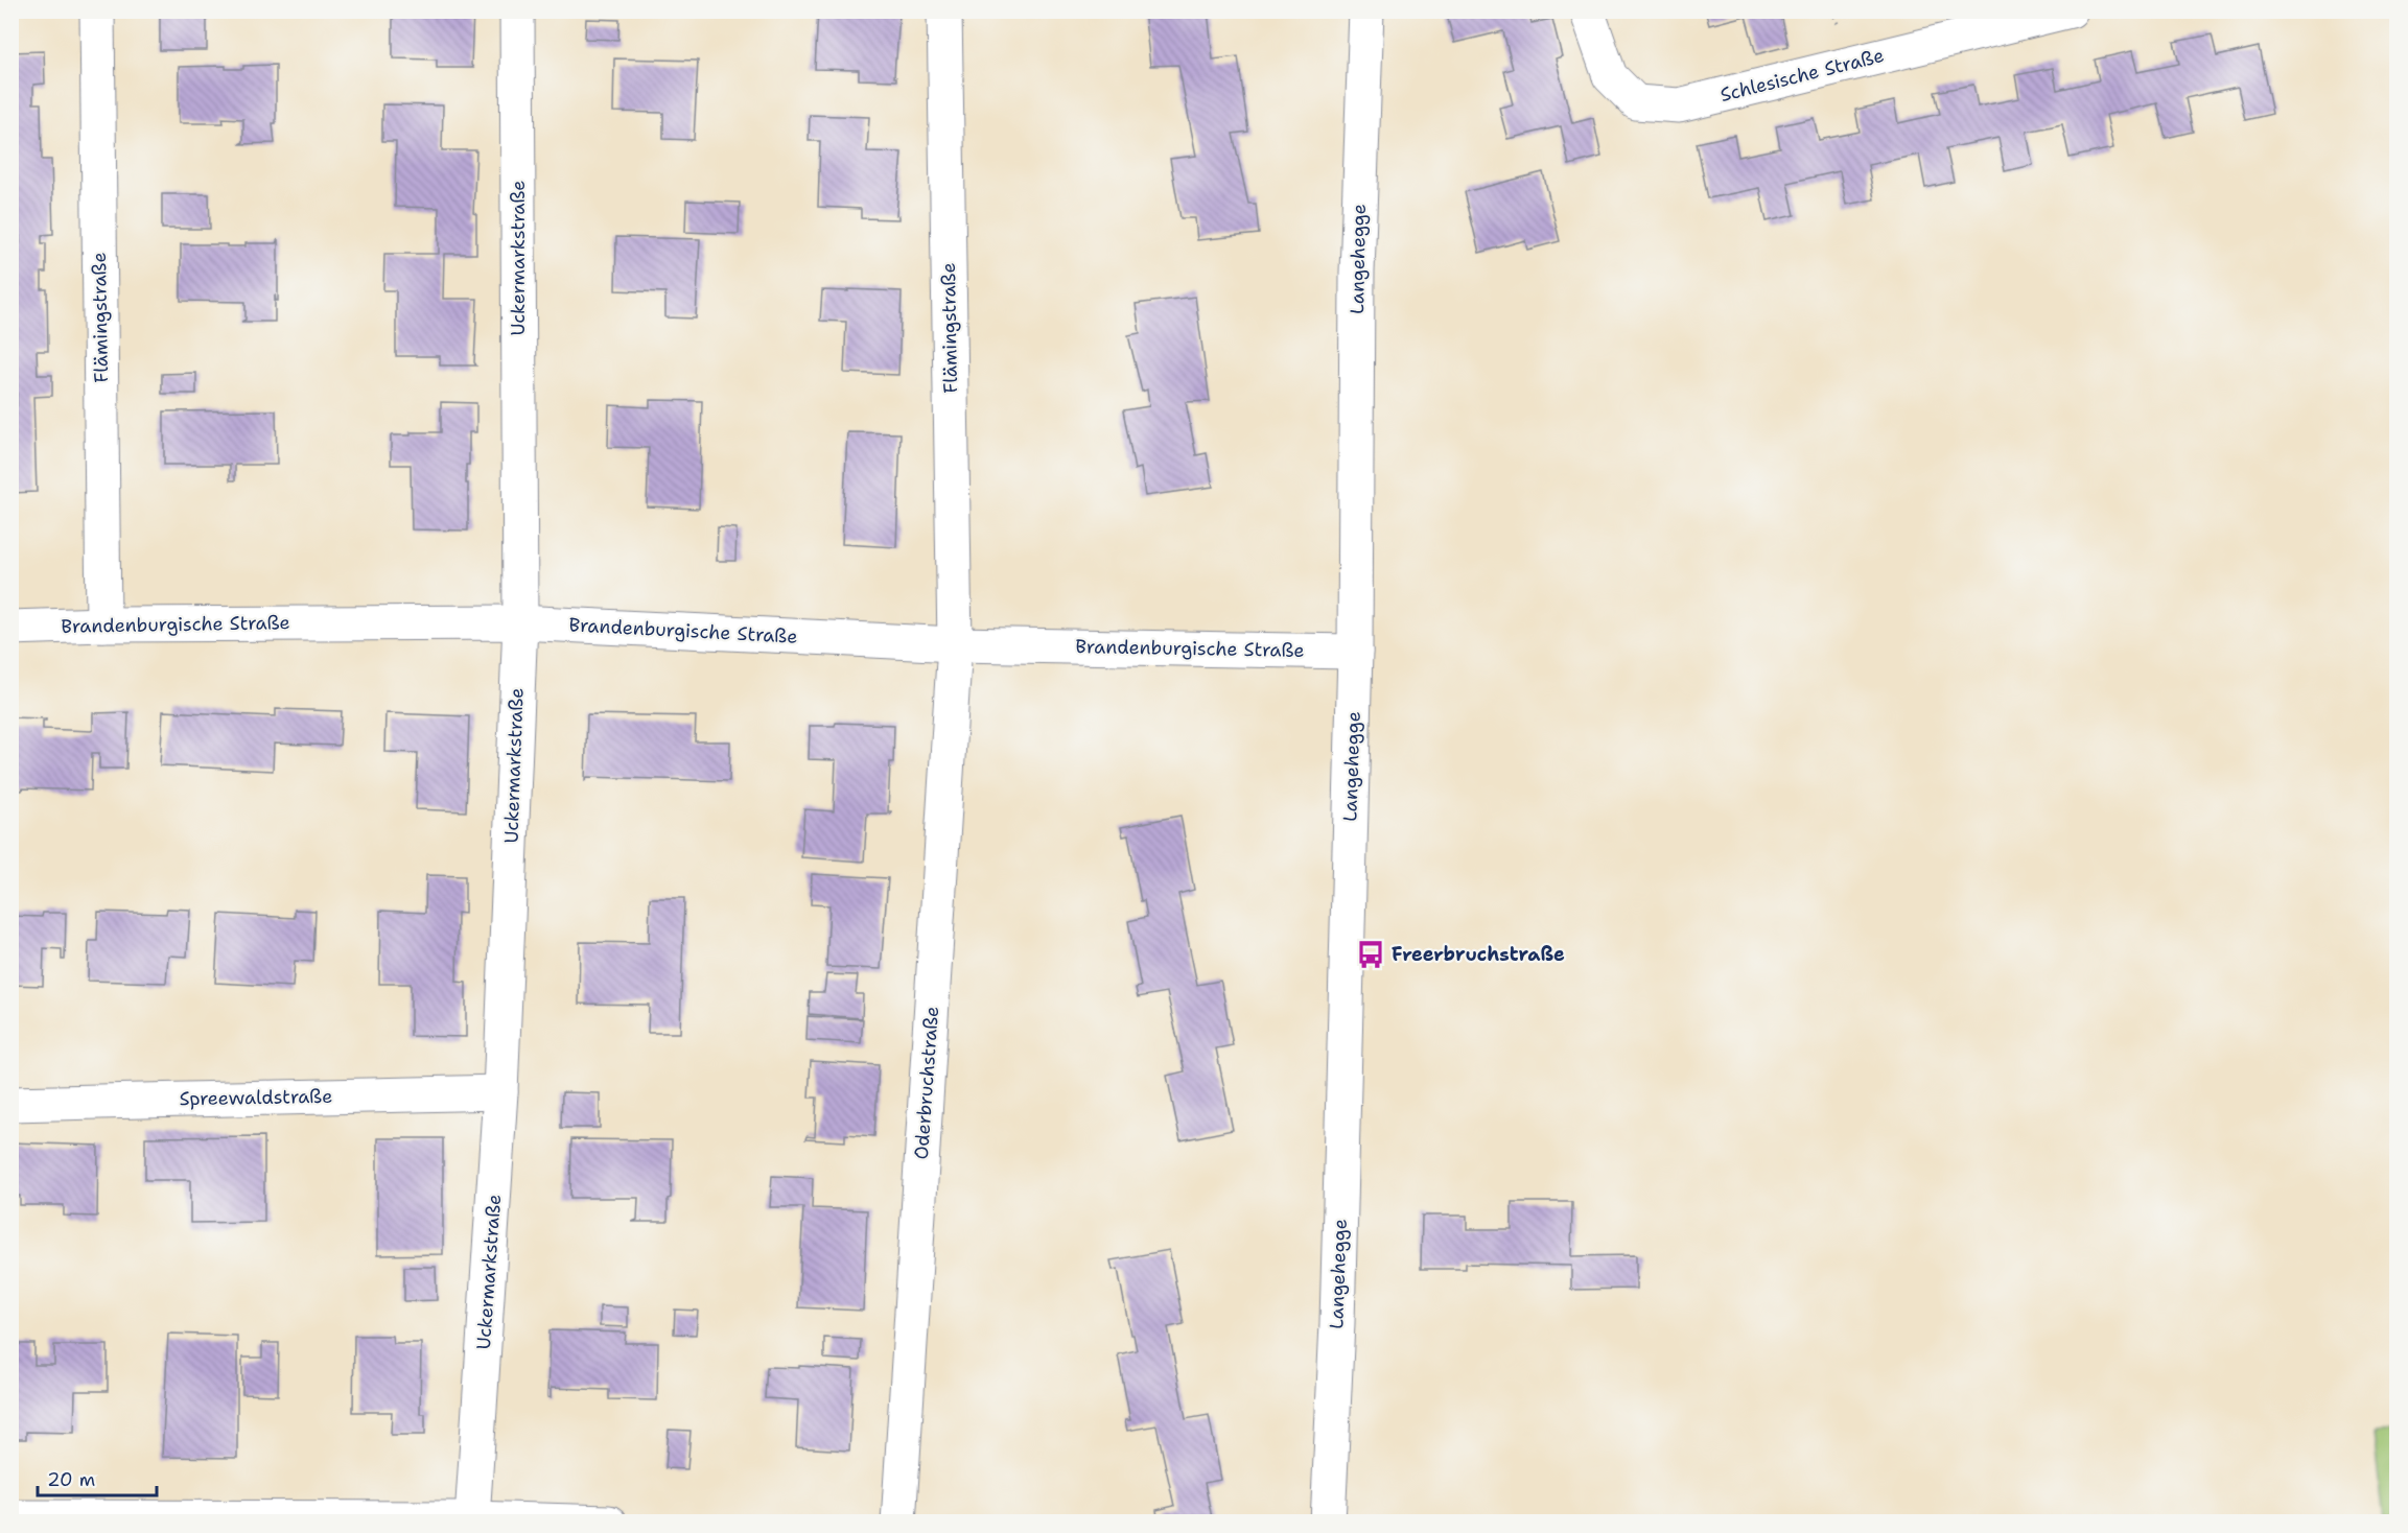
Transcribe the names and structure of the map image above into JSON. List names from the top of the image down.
{
  "streets": {
    "street": [
      "Schlesische Straße",
      "Uckermarkstraße",
      "Langehegge",
      "Flämingstraße",
      "Brandenburgische Straße",
      "Oderbruchstraße",
      "Spreewaldstraße"
    ]
  },
  "crossings": [
    ["Uckermarkstraße", "Brandenburgische Straße"],
    ["Uckermarkstraße", "Spreewaldstraße"],
    ["Langehegge", "Brandenburgische Straße"],
    ["Flämingstraße", "Brandenburgische Straße"],
    ["Flämingstraße", "Oderbruchstraße"],
    ["Brandenburgische Straße", "Oderbruchstraße"]
  ],
  "places": {
    "bus stop": ["Freerbruchstraße"]
  },
  "scale_bar": "20 m"
}
